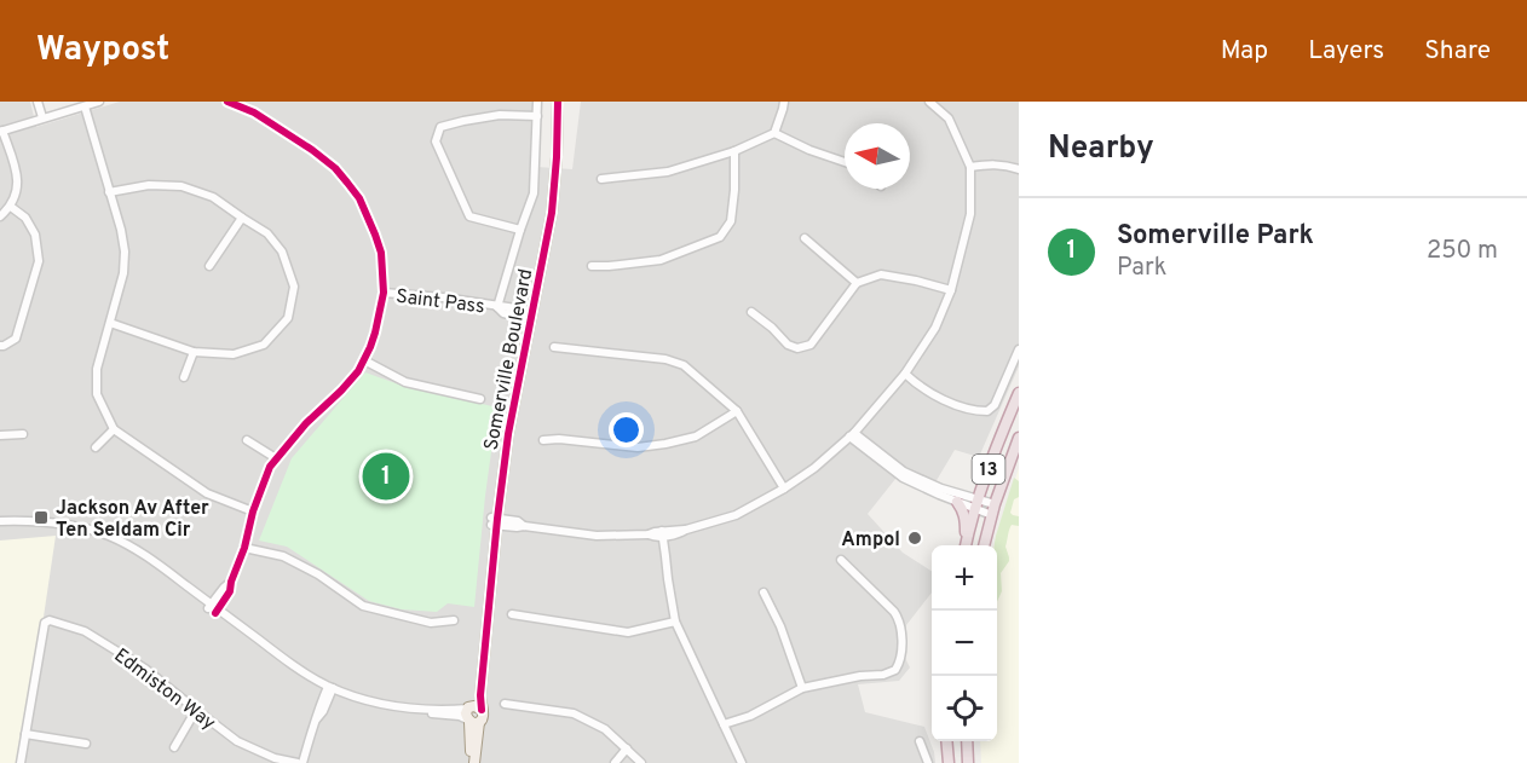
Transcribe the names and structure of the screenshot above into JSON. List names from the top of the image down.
{
  "streets": {
    "highway": ["13"],
    "main road": ["Somerville Boulevard"],
    "street": ["Saint Pass", "Edmiston Way"]
  },
  "crossings": [
    ["Saint Pass", "Somerville Boulevard"]
  ],
  "places": {
    "transit": ["Jackson Av After Ten Seldam Cir"],
    "other": ["Ampol"]
  },
  "north": "left",
  "page": {
    "header": "Waypost",
    "nav": ["Map", "Layers", "Share"],
    "heading": "Nearby",
    "list": [
      {
        "mark": "1",
        "name": "Somerville Park",
        "note": "Park",
        "value": "250 m"
      }
    ],
    "pins": "1",
    "map_buttons": ["+", "−"]
  }
}
